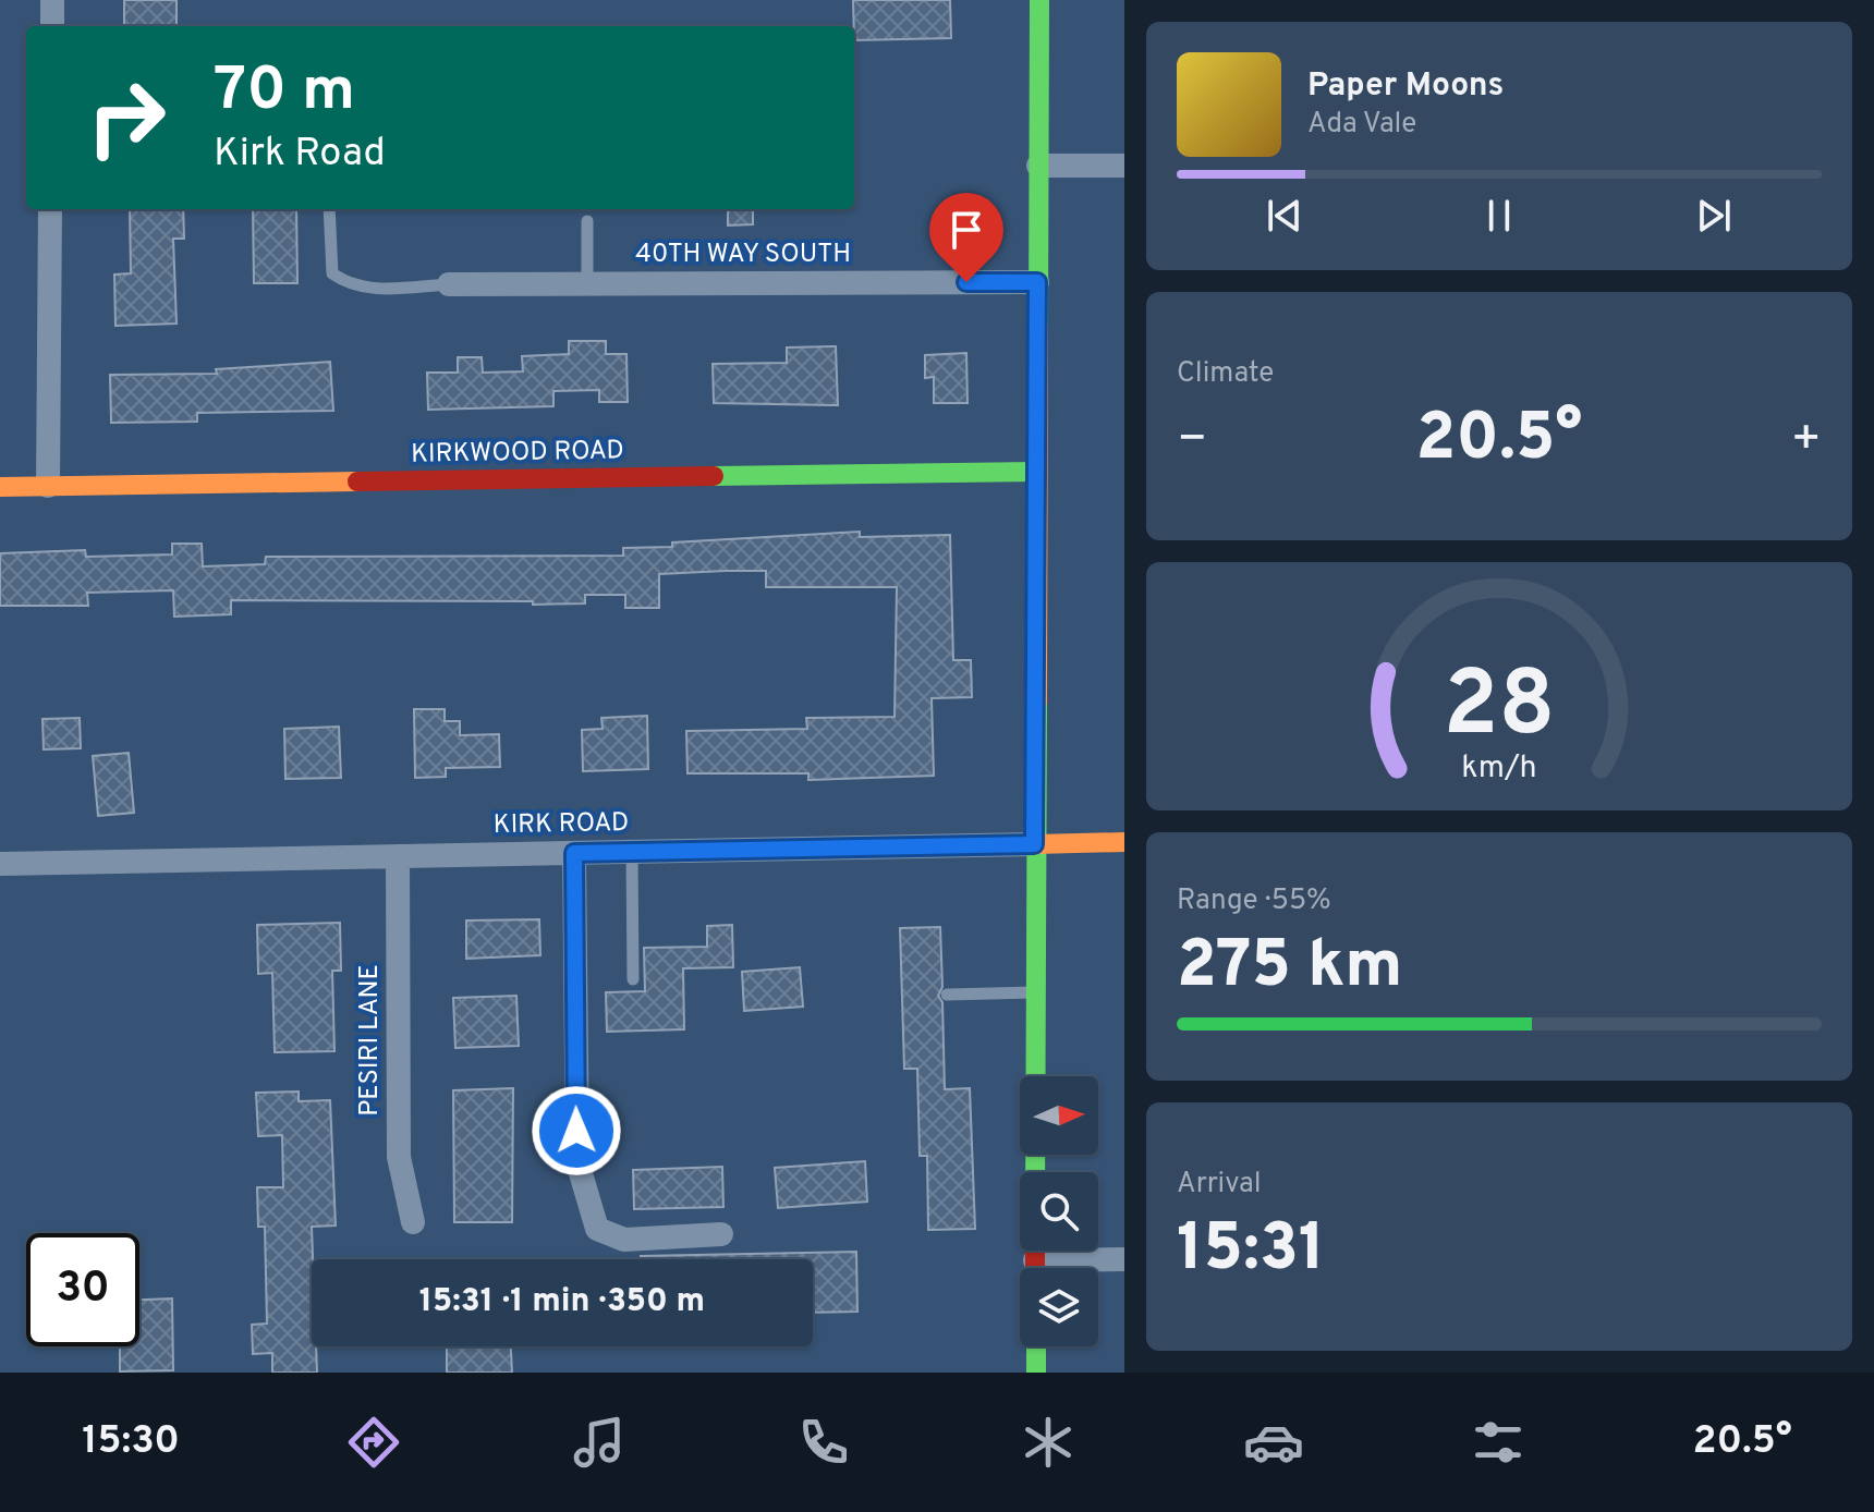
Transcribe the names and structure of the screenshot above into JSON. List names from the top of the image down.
{
  "streets": {
    "street": [
      "40TH WAY SOUTH",
      "KIRKWOOD ROAD",
      "KIRK ROAD",
      "PESIRI LANE"
    ]
  },
  "crossings": [
    ["KIRK ROAD", "PESIRI LANE"]
  ],
  "north": "right",
  "page": {
    "turn": ["70 m", "Kirk Road"],
    "song": ["Paper Moons", "Ada Vale"],
    "tile": [
      "Climate",
      ["Range · 55%", "275 km"],
      ["Arrival", "15:31"]
    ],
    "heat": ["−", "20.5°", "+"],
    "limit": "30",
    "trip": "15:31 · 1 min · 350 m",
    "tabs": ["15:30", "20.5°"],
    "gauge": ["28", "km/h"]
  }
}
